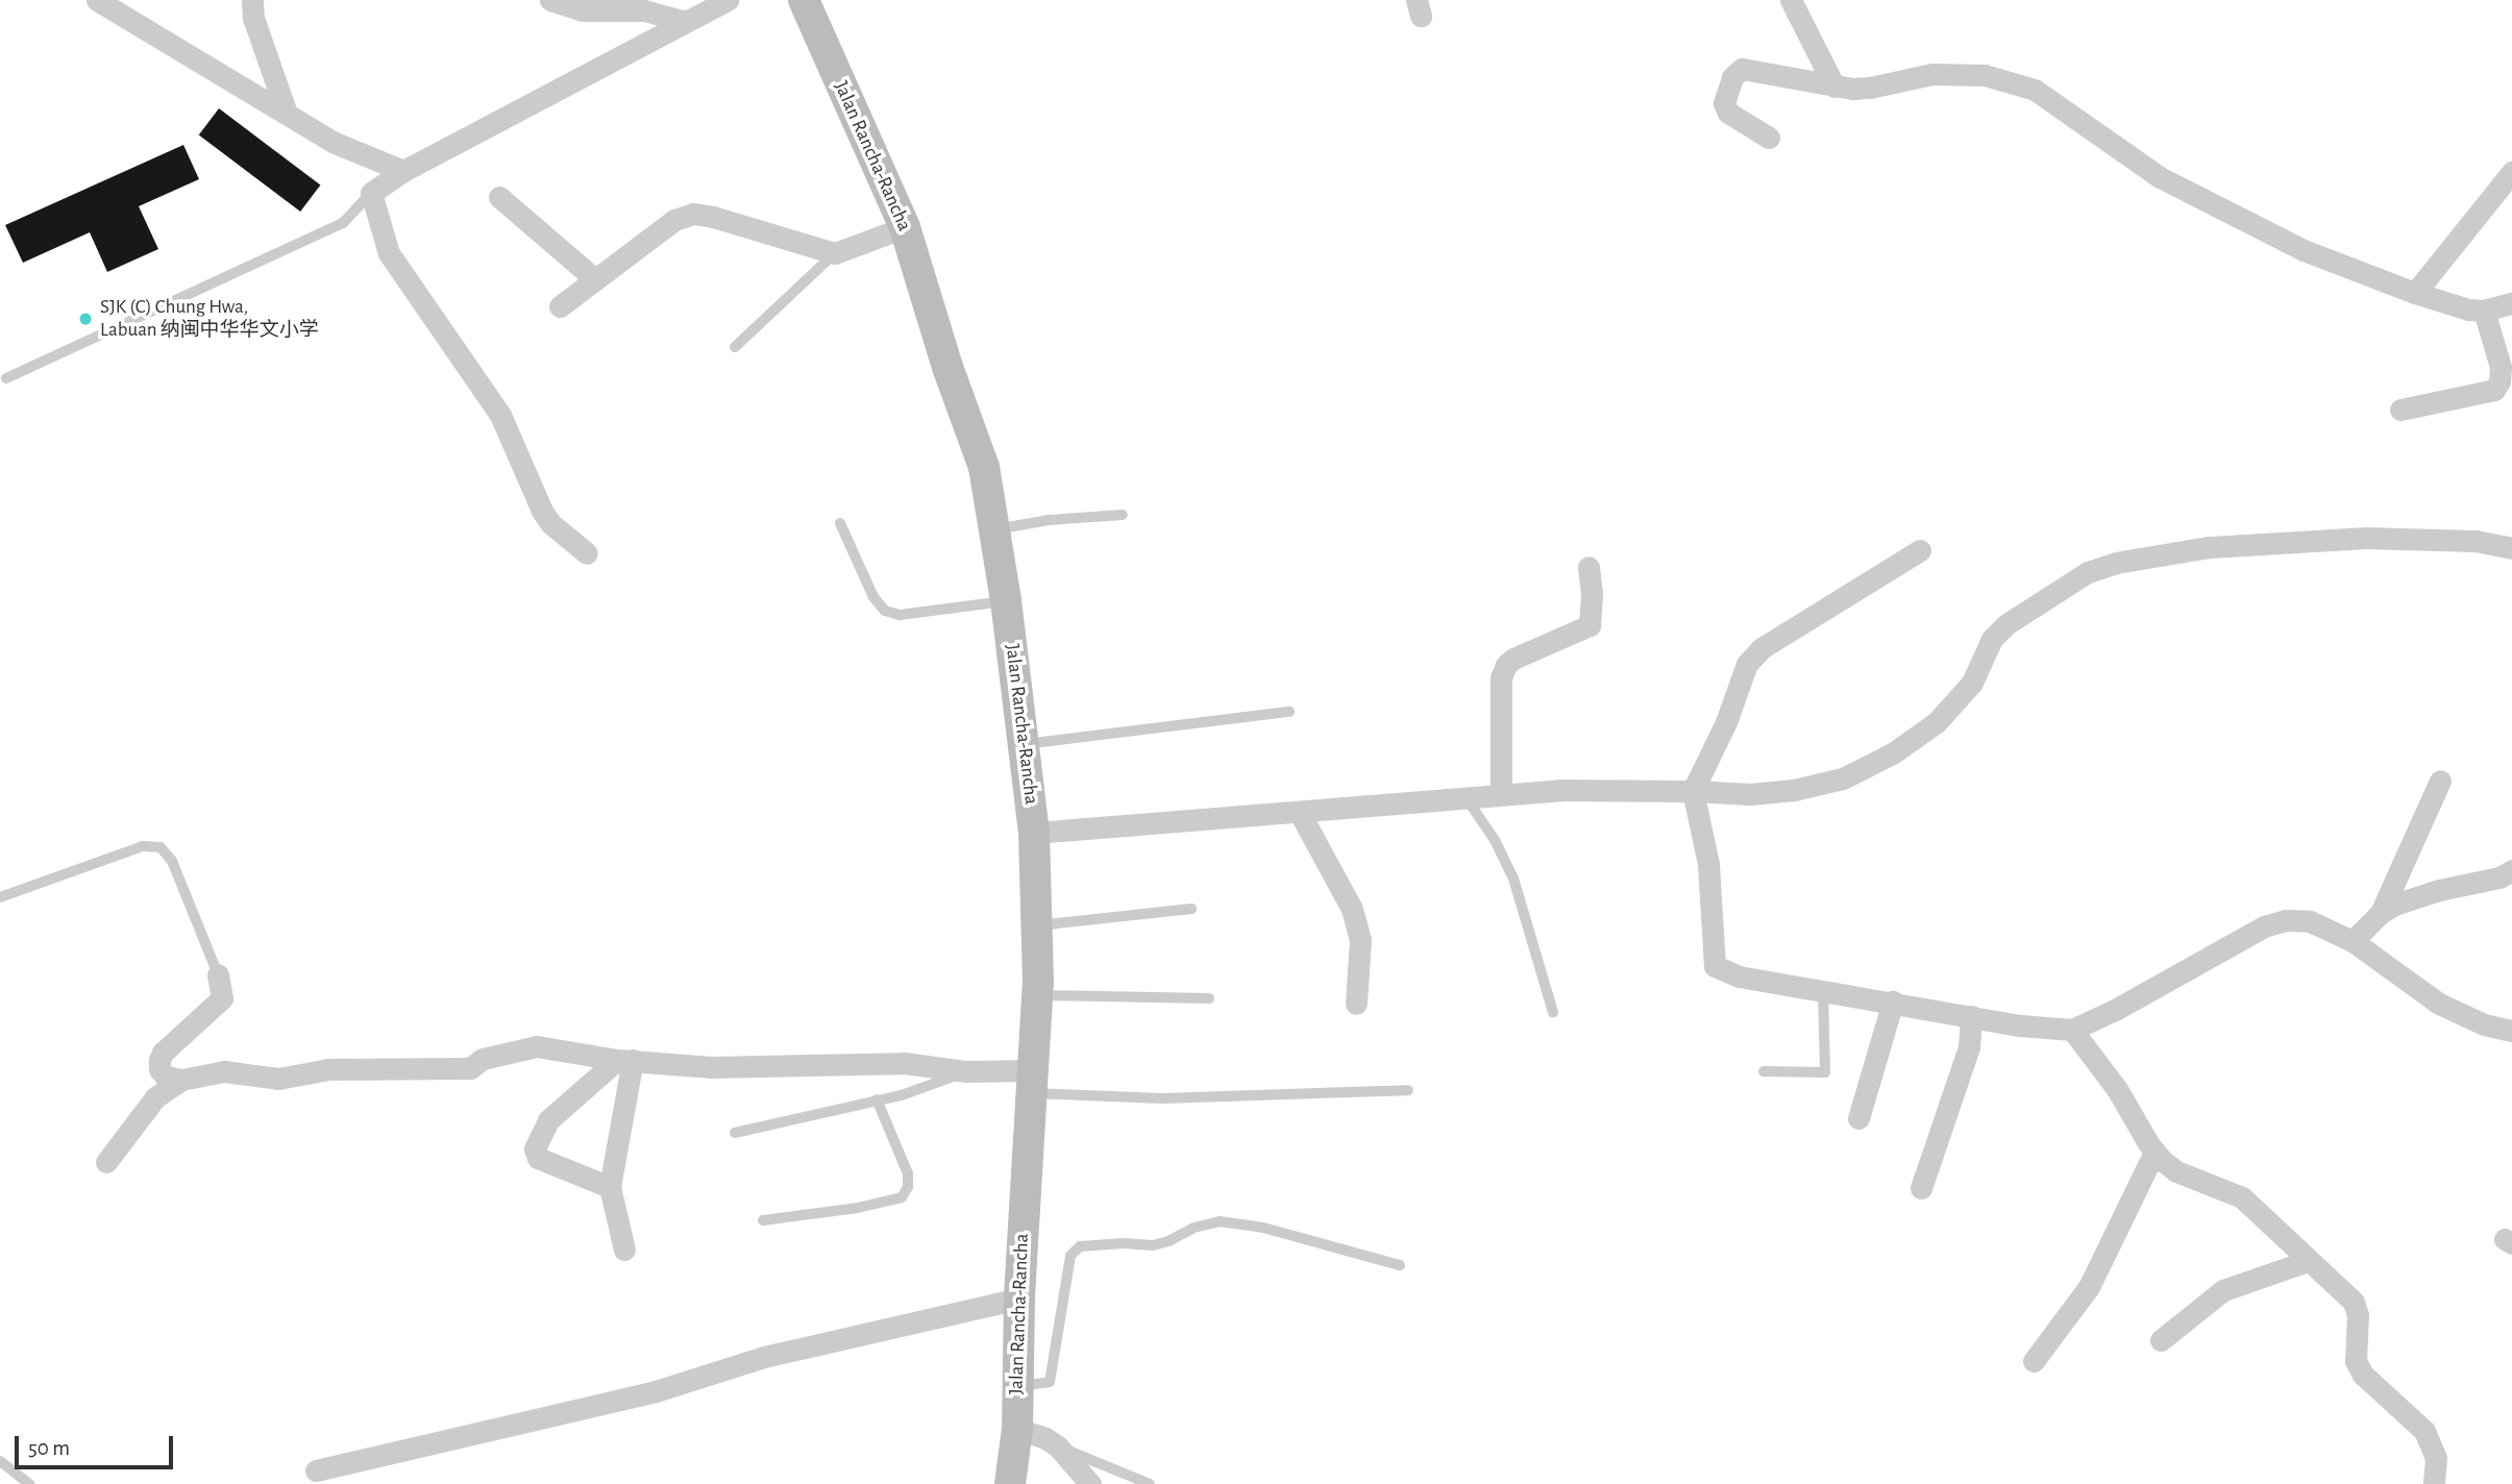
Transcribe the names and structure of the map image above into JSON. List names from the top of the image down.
{
  "streets": {
    "main road": ["Jalan Rancha-Rancha"]
  },
  "places": ["SJK (C) Chung Hwa, Labuan 纳闽中华华文小学"],
  "scale_bar": "50 m"
}
